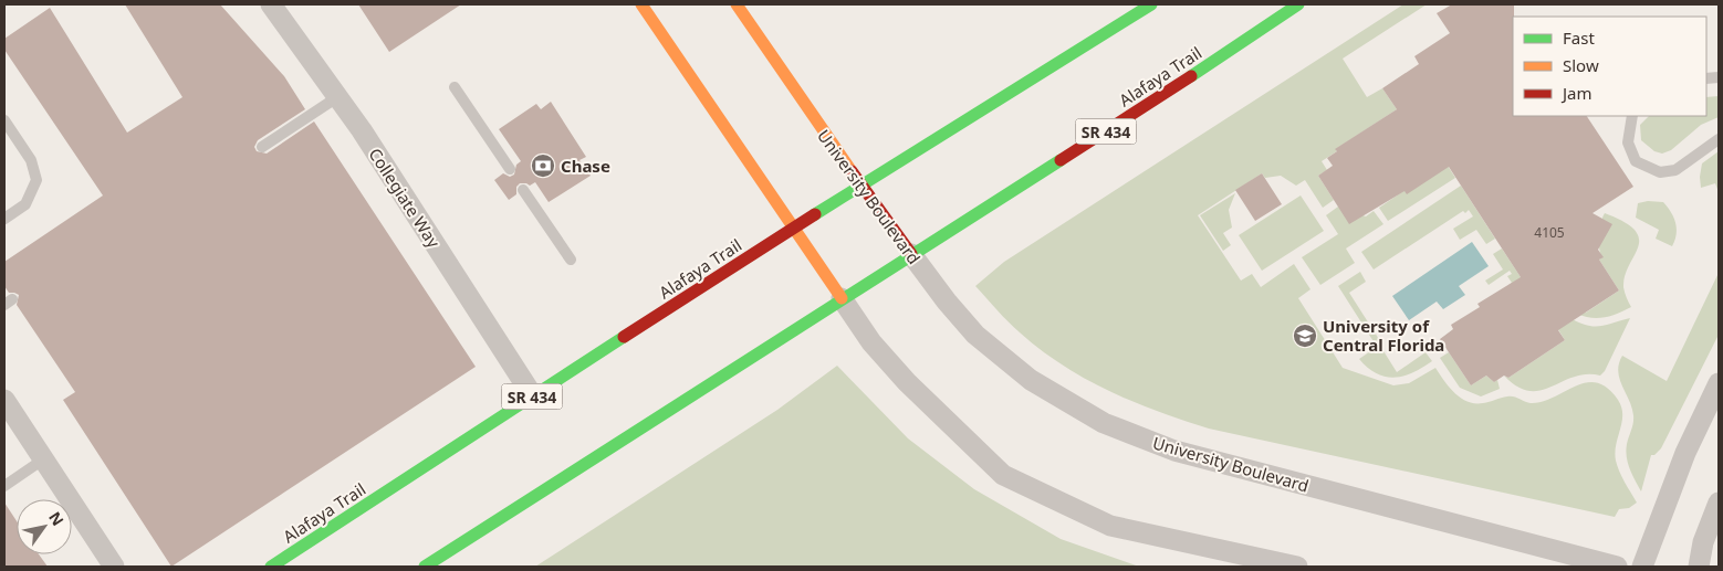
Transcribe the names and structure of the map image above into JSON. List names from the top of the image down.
{
  "streets": {
    "main road": ["Alafaya Trail", "SR 434", "University Boulevard"],
    "street": ["Collegiate Way"]
  },
  "crossings": [
    ["Alafaya Trail", "University Boulevard"],
    ["Alafaya Trail", "Collegiate Way"]
  ],
  "places": {
    "bank": ["Chase"],
    "school or university": ["University of Central Florida"]
  },
  "house_numbers": ["4105"],
  "legend": ["Fast", "Slow", "Jam"],
  "north": "top right"
}
